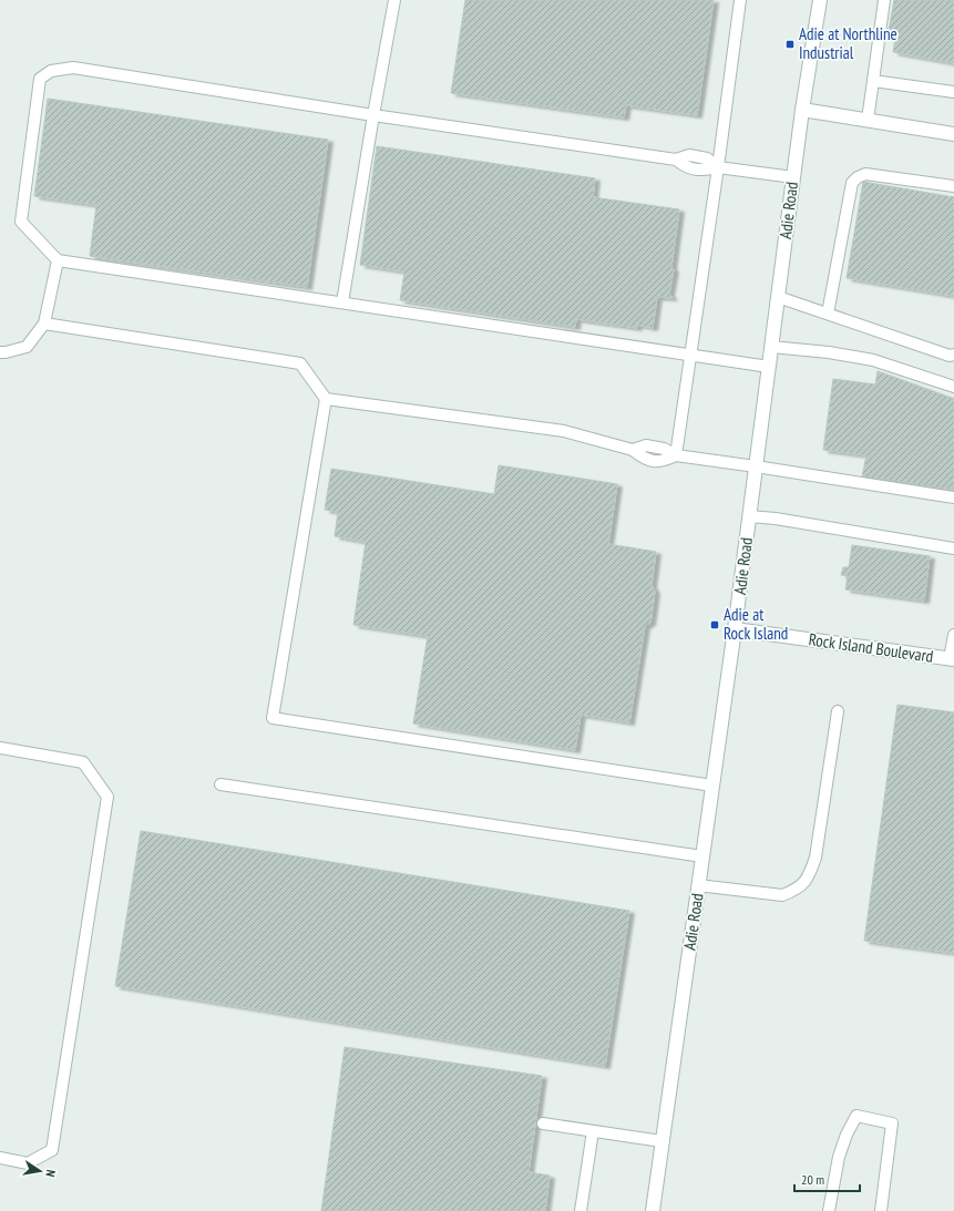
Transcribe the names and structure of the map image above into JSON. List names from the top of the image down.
{
  "streets": {
    "street": ["Adie Road", "Rock Island Boulevard"]
  },
  "crossings": [
    ["Adie Road", "Rock Island Boulevard"]
  ],
  "places": {
    "transit": ["Adie at Northline Industrial", "Adie at Rock Island"]
  },
  "scale_bar": "20 m",
  "north": "right"
}
